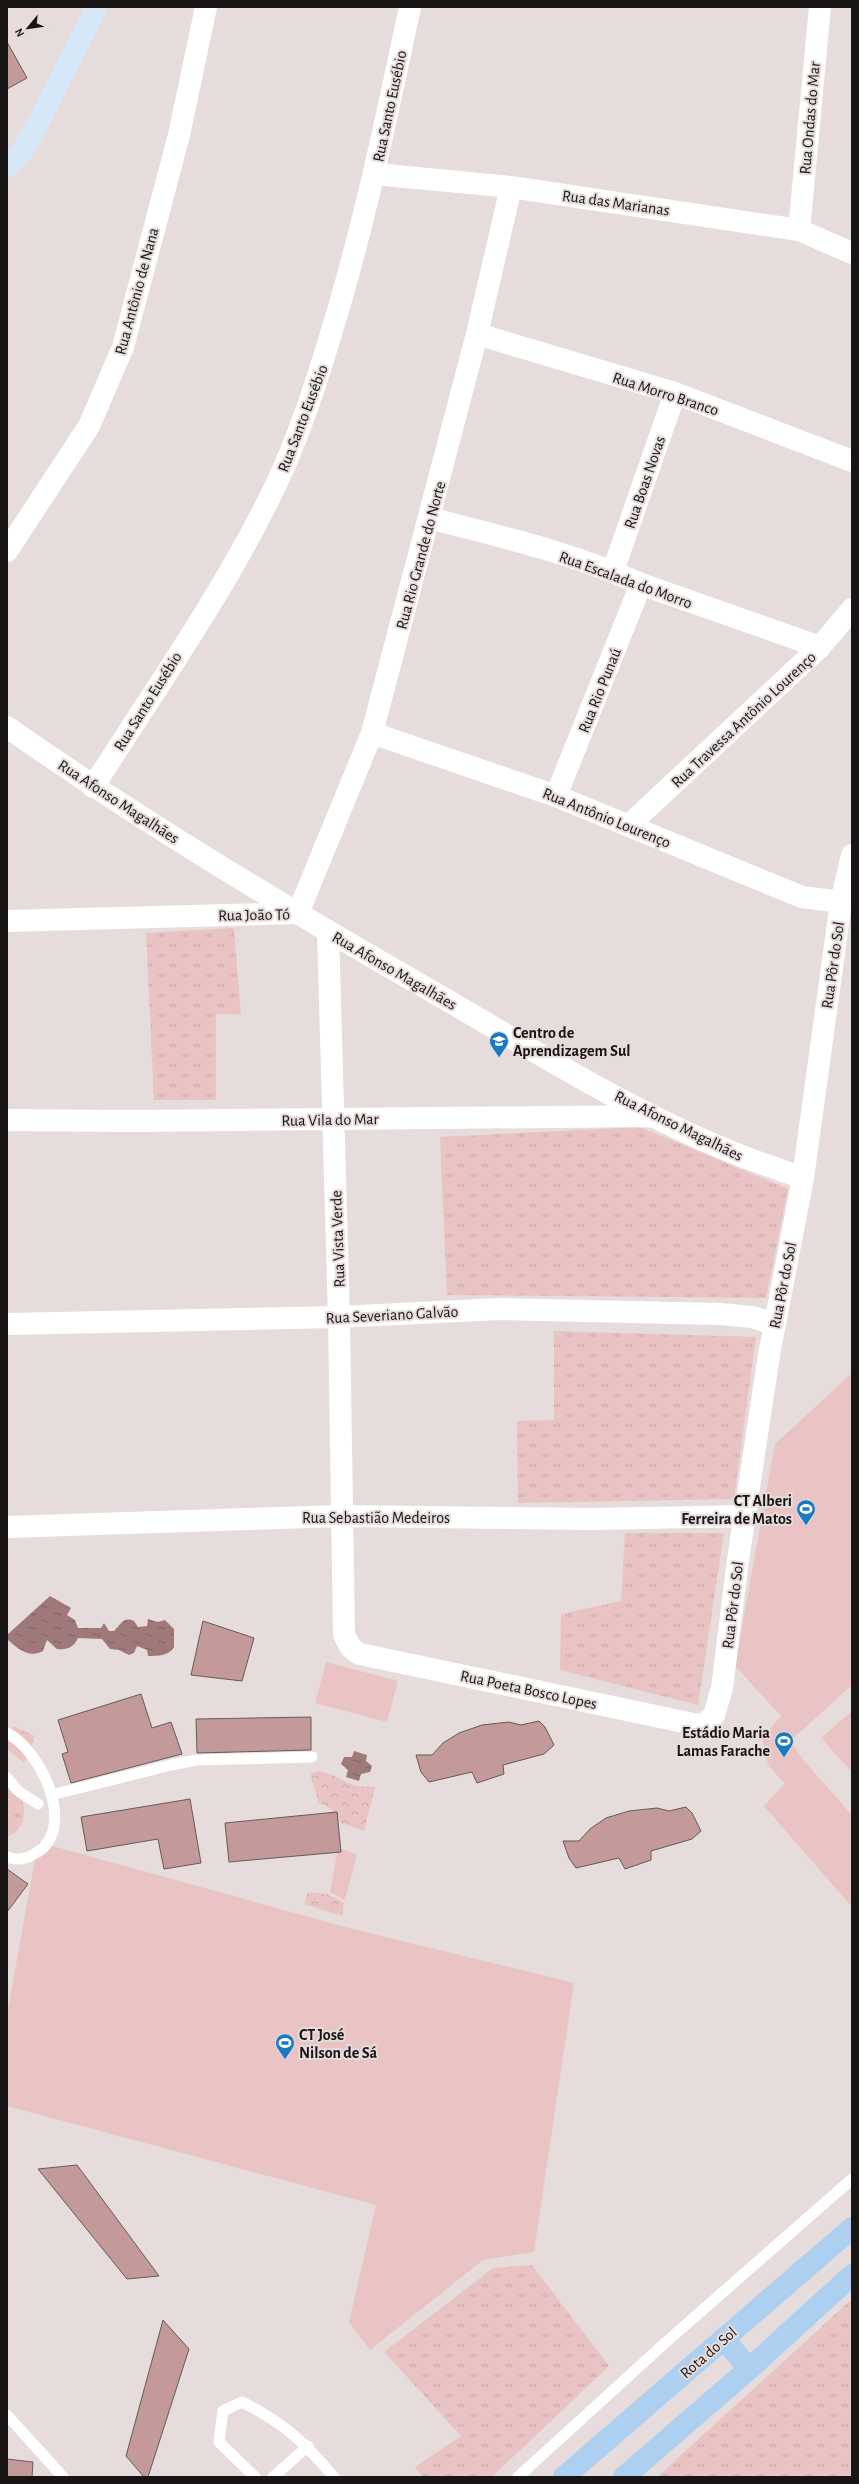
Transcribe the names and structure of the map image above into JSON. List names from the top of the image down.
{
  "streets": {
    "main road": ["Rota do Sol"],
    "street": [
      "Rua Santo Eusébio",
      "Rua Ondas do Mar",
      "Rua das Marianas",
      "Rua Antônio de Nana",
      "Rua Morro Branco",
      "Rua Boas Novas",
      "Rua Rio Grande do Norte",
      "Rua Escalada do Morro",
      "Rua Rio Punaú",
      "Rua Travessa Antônio Lourenço",
      "Rua Afonso Magalhães",
      "Rua Antônio Lourenço",
      "Rua João Tó",
      "Rua Pôr do Sol",
      "Rua Vila do Mar",
      "Rua Vista Verde",
      "Rua Severiano Galvão",
      "Rua Sebastião Medeiros",
      "Rua Poeta Bosco Lopes"
    ]
  },
  "crossings": [
    ["Rua Santo Eusébio", "Rua das Marianas"],
    ["Rua Santo Eusébio", "Rua Afonso Magalhães"],
    ["Rua Ondas do Mar", "Rua das Marianas"],
    ["Rua das Marianas", "Rua Rio Grande do Norte"],
    ["Rua Morro Branco", "Rua Boas Novas"],
    ["Rua Morro Branco", "Rua Rio Grande do Norte"],
    ["Rua Boas Novas", "Rua Escalada do Morro"],
    ["Rua Rio Grande do Norte", "Rua Escalada do Morro"],
    ["Rua Rio Grande do Norte", "Rua Afonso Magalhães"],
    ["Rua Rio Grande do Norte", "Rua Antônio Lourenço"],
    ["Rua Rio Grande do Norte", "Rua João Tó"],
    ["Rua Escalada do Morro", "Rua Rio Punaú"],
    ["Rua Escalada do Morro", "Rua Travessa Antônio Lourenço"],
    ["Rua Rio Punaú", "Rua Antônio Lourenço"],
    ["Rua Travessa Antônio Lourenço", "Rua Antônio Lourenço"],
    ["Rua Afonso Magalhães", "Rua João Tó"],
    ["Rua Afonso Magalhães", "Rua Pôr do Sol"],
    ["Rua Afonso Magalhães", "Rua Vila do Mar"],
    ["Rua Afonso Magalhães", "Rua Vista Verde"],
    ["Rua Antônio Lourenço", "Rua Pôr do Sol"],
    ["Rua Pôr do Sol", "Rua Severiano Galvão"],
    ["Rua Pôr do Sol", "Rua Sebastião Medeiros"],
    ["Rua Pôr do Sol", "Rua Poeta Bosco Lopes"],
    ["Rua Vila do Mar", "Rua Vista Verde"],
    ["Rua Vista Verde", "Rua Severiano Galvão"],
    ["Rua Vista Verde", "Rua Sebastião Medeiros"],
    ["Rua Vista Verde", "Rua Poeta Bosco Lopes"]
  ],
  "places": {
    "school or university": ["Centro de Aprendizagem Sul"],
    "sports": ["CT Alberi Ferreira de Matos", "Estádio Maria Lamas Farache", "CT José Nilson de Sá"]
  },
  "north": "bottom left"
}
